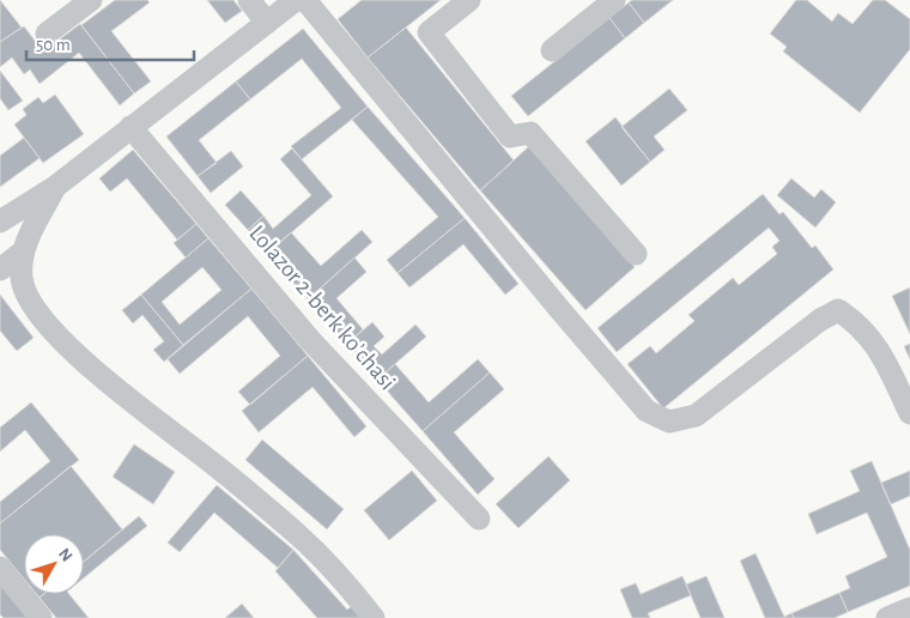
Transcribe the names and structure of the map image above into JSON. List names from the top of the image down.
{
  "streets": {
    "street": ["Lolazor 2-berk koʼchasi"]
  },
  "scale_bar": "50 m",
  "north": "top right"
}
